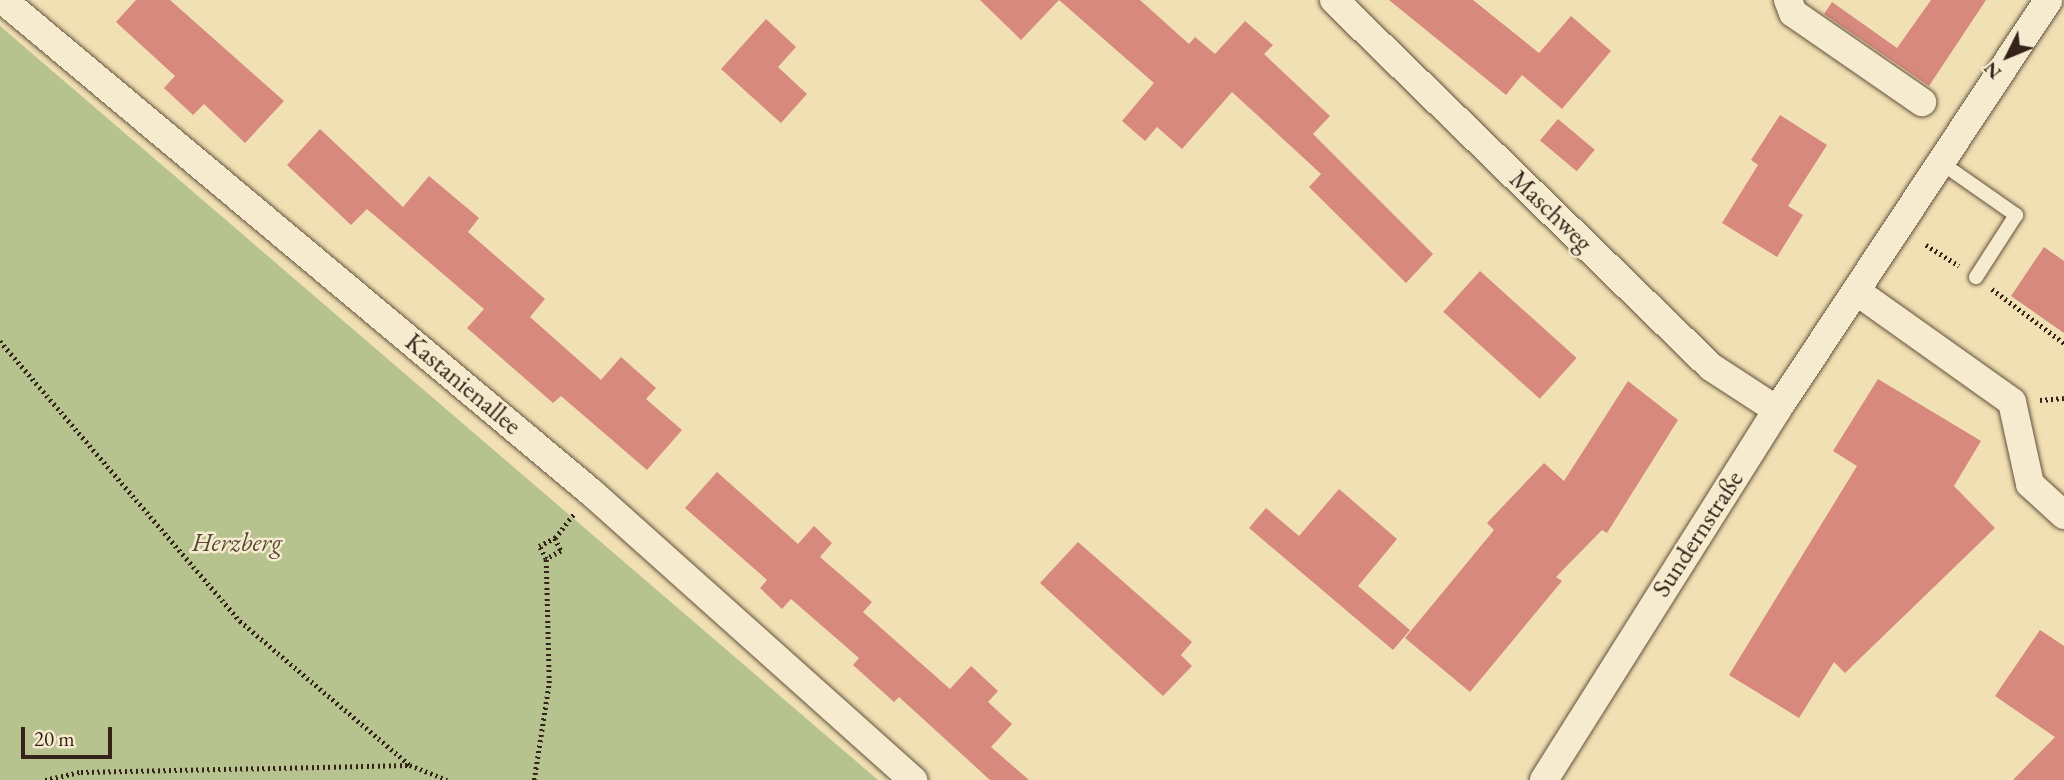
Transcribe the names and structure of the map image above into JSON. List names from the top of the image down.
{
  "streets": {
    "street": ["Maschweg", "Kastanienallee", "Sundernstraße"]
  },
  "crossings": [
    ["Maschweg", "Sundernstraße"]
  ],
  "parks": ["Herzberg"],
  "scale_bar": "20 m",
  "north": "bottom left"
}
